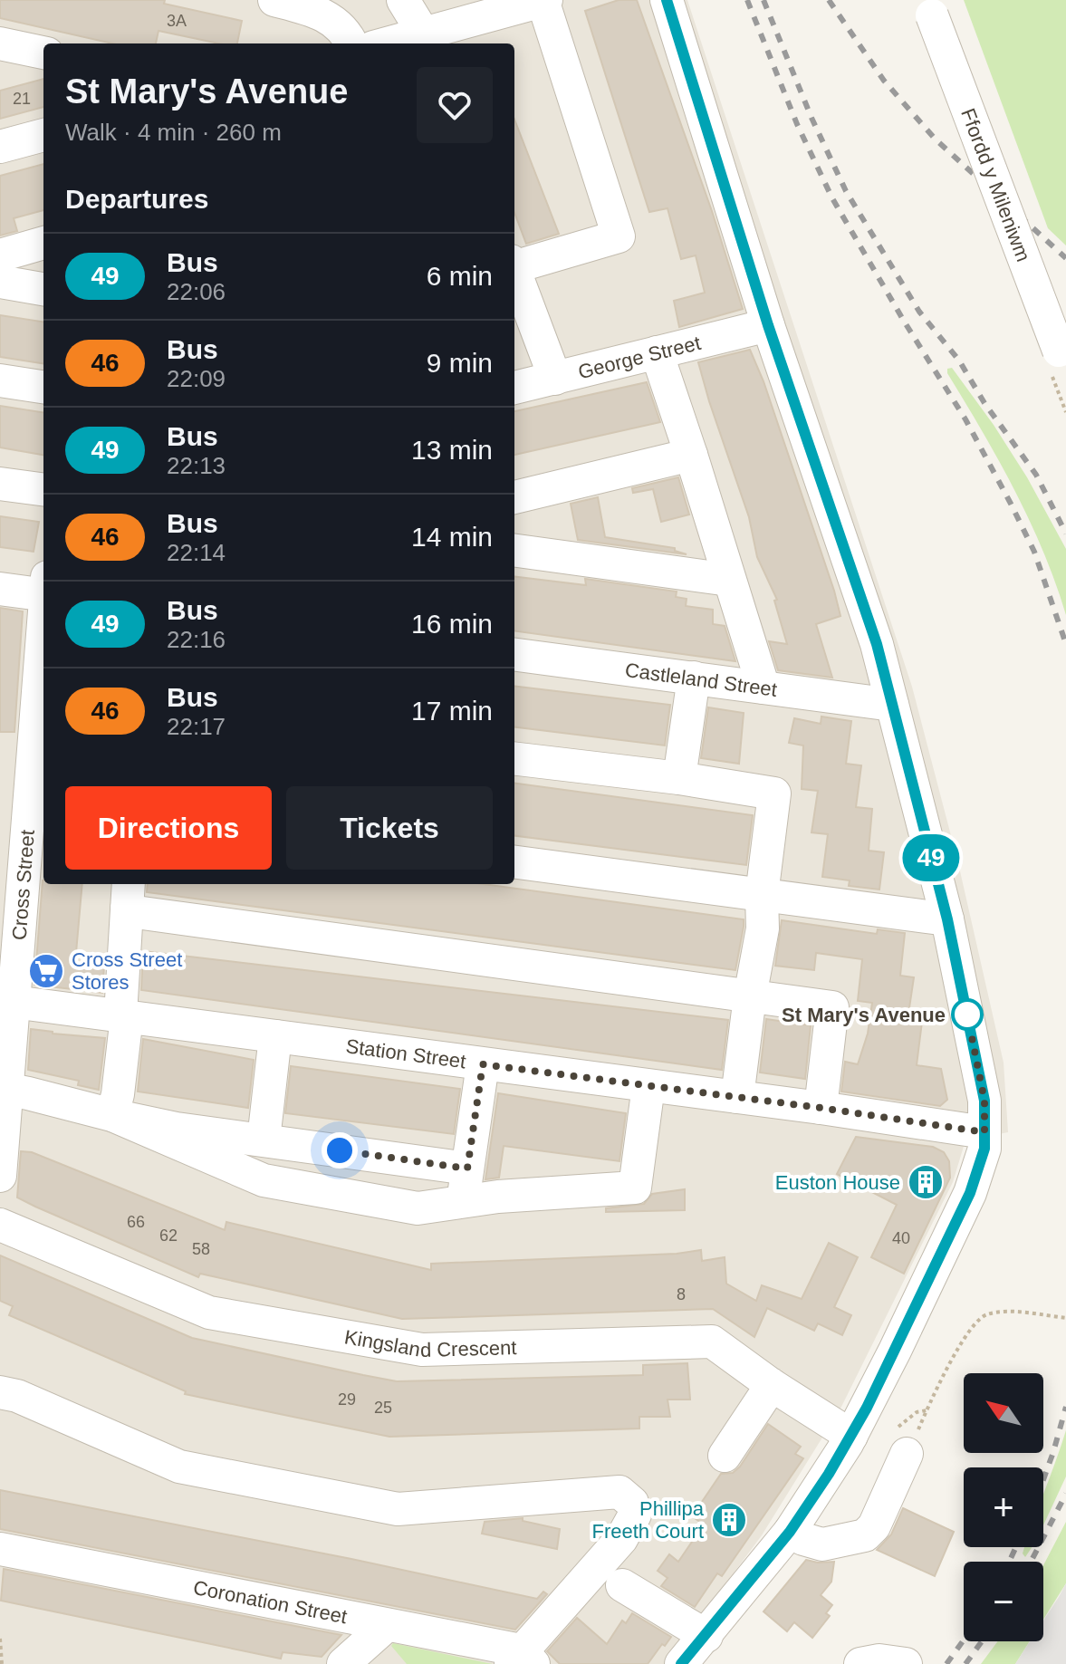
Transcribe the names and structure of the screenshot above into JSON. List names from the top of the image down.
{
  "streets": {
    "street": [
      "Ffordd y Mileniwm",
      "George Street",
      "Castleland Street",
      "Cross Street",
      "Station Street",
      "Kingsland Crescent",
      "Coronation Street"
    ]
  },
  "crossings": [
    ["Cross Street", "Station Street"]
  ],
  "places": {
    "supermarket": ["Cross Street Stores"],
    "other": ["St Mary's Avenue"],
    "building": ["Euston House", "Phillipa Freeth Court"]
  },
  "lines": ["bus line 49"],
  "house_numbers": [
    "3A",
    "21",
    "66",
    "62",
    "40",
    "58",
    "8",
    "29",
    "25"
  ],
  "north": "top left",
  "page": {
    "on_map": "49",
    "heading": [
      ["St Mary's Avenue", "Walk · 4 min · 260 m"],
      "Departures"
    ],
    "list": [
      {
        "mark": "49",
        "name": "Bus",
        "note": "22:06",
        "value": "6 min"
      },
      {
        "mark": "46",
        "name": "Bus",
        "note": "22:09",
        "value": "9 min"
      },
      {
        "mark": "49",
        "name": "Bus",
        "note": "22:13",
        "value": "13 min"
      },
      {
        "mark": "46",
        "name": "Bus",
        "note": "22:14",
        "value": "14 min"
      },
      {
        "mark": "49",
        "name": "Bus",
        "note": "22:16",
        "value": "16 min"
      },
      {
        "mark": "46",
        "name": "Bus",
        "note": "22:17",
        "value": "17 min"
      }
    ],
    "buttons": ["Directions", "Tickets"],
    "map_buttons": ["+", "−"]
  }
}
